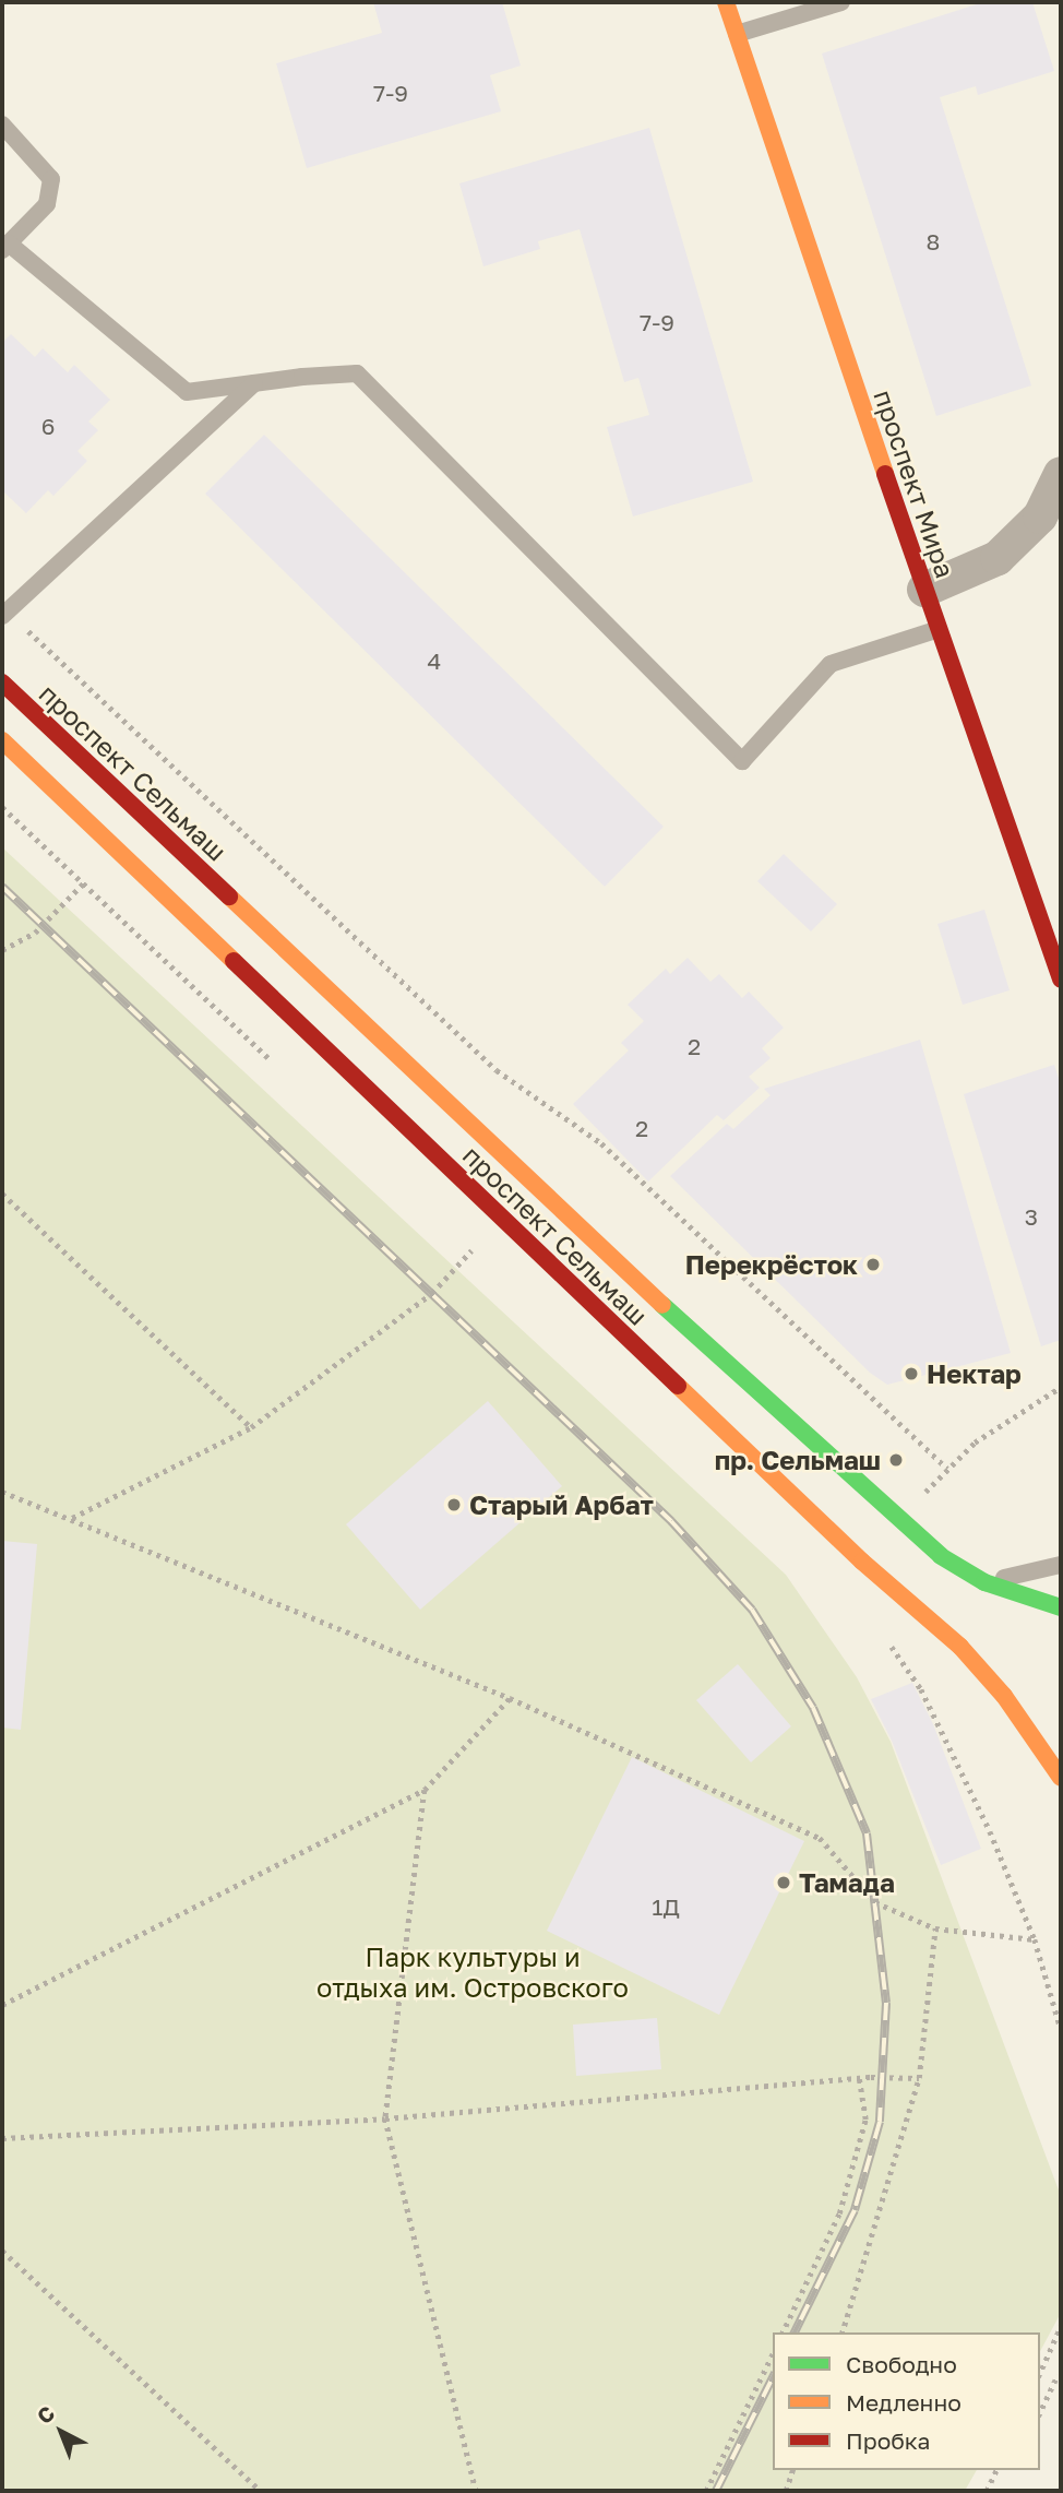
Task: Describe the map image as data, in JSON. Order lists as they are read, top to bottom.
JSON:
{
  "streets": {
    "main road": ["проспект Мира", "проспект Сельмаш"]
  },
  "parks": ["Парк культуры и отдыха им. Островского"],
  "places": [
    "Перекрёсток",
    "Нектар",
    "пр. Сельмаш",
    "Старый Арбат",
    "Тамада"
  ],
  "house_numbers": [
    "7-9",
    "8",
    "7-9",
    "6",
    "4",
    "2",
    "2",
    "3",
    "1Д"
  ],
  "legend": ["Свободно", "Медленно", "Пробка"],
  "north": "top left"
}
